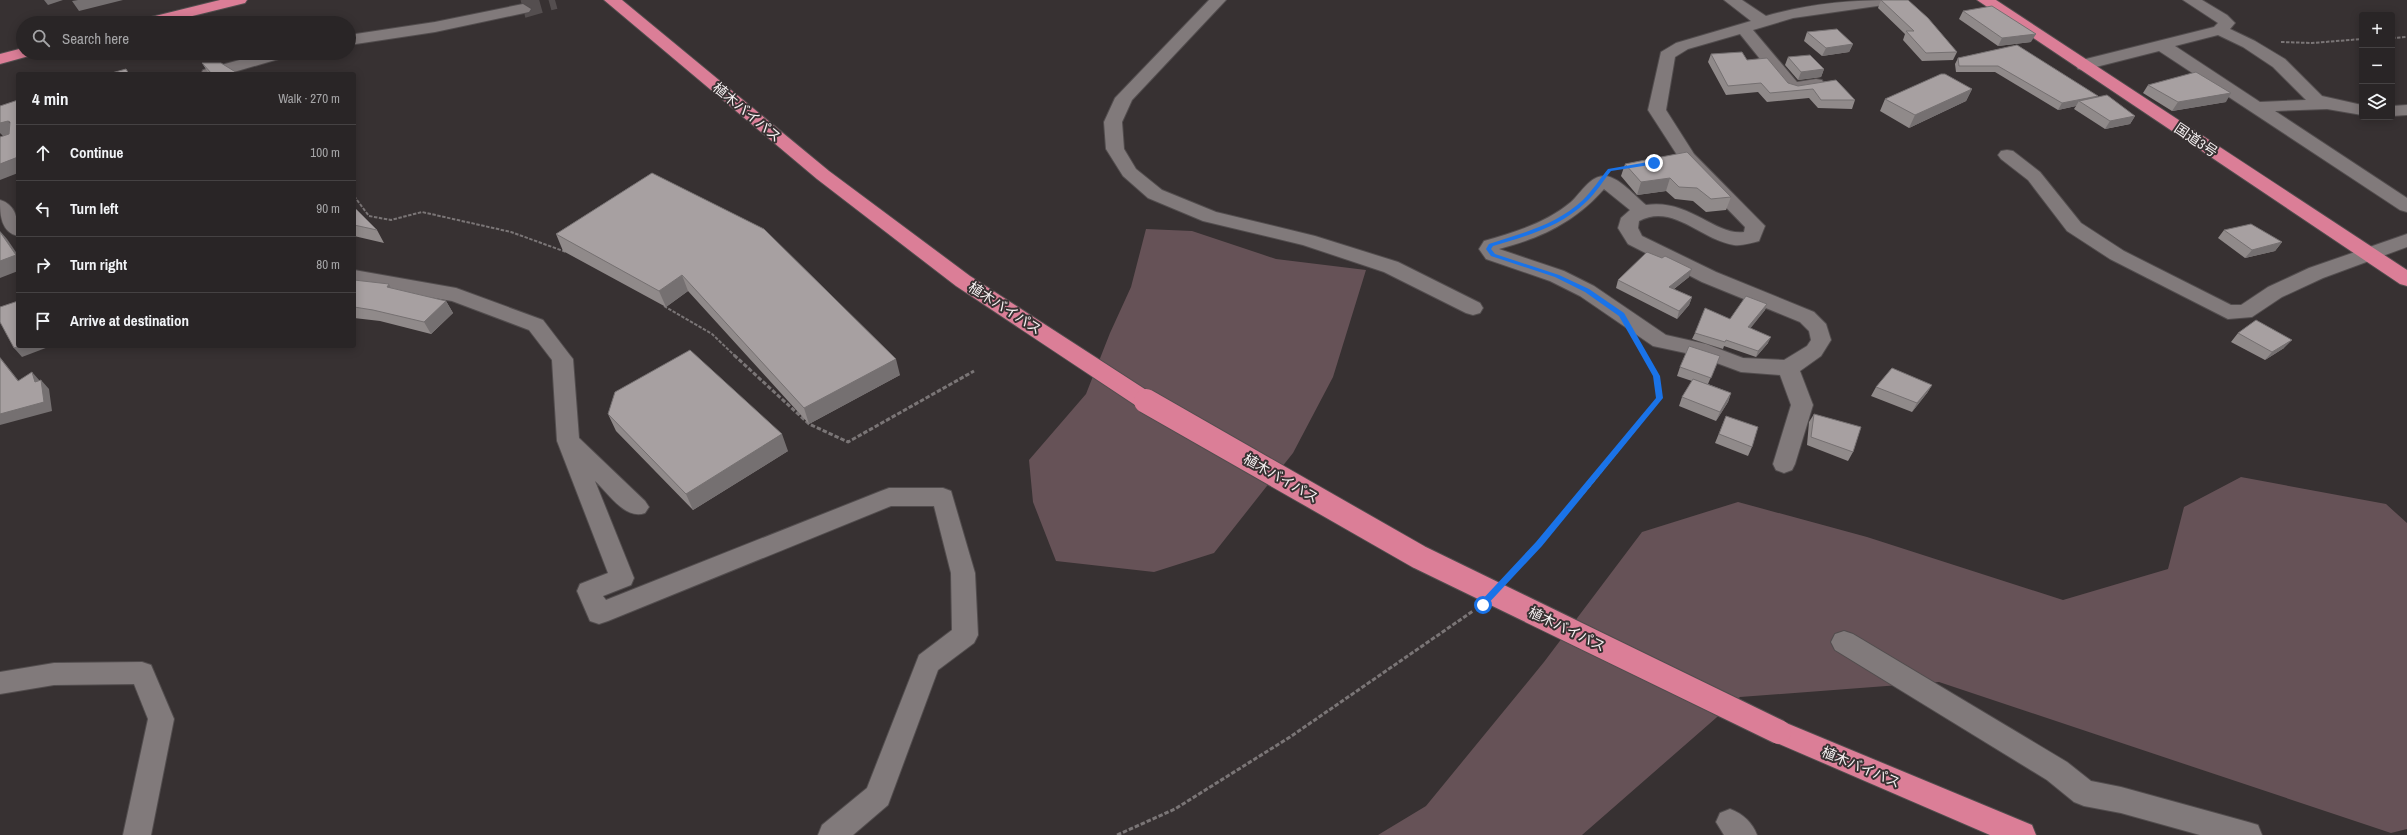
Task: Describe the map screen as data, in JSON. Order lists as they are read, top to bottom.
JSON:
{
  "streets": {
    "highway": ["植木バイパス", "国道3号"]
  },
  "page": {
    "map_buttons": ["+", "−"],
    "search": "Search here",
    "heading": ["4 min", "Walk · 270 m"],
    "list": [
      ["Continue", "100 m"],
      ["Turn left", "90 m"],
      ["Turn right", "80 m"],
      "Arrive at destination"
    ]
  }
}
